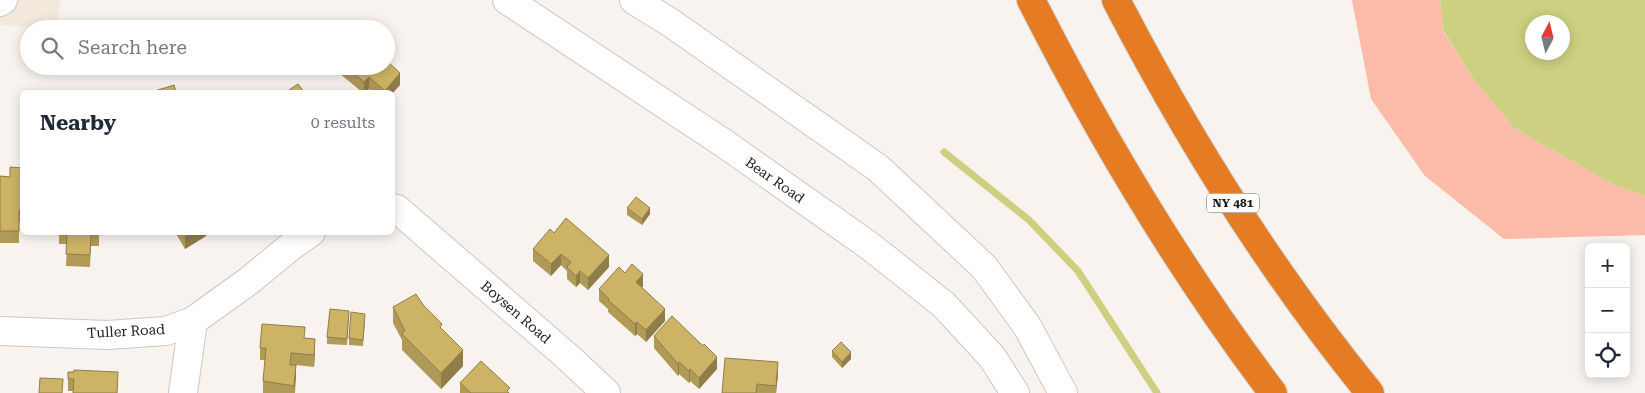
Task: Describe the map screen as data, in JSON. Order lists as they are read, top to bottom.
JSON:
{
  "streets": {
    "highway": ["NY 481"],
    "street": ["Bear Road", "Boysen Road", "Tuller Road"]
  },
  "north": "top",
  "page": {
    "search": "Search here",
    "heading": ["Nearby", "0 results"],
    "map_buttons": ["+", "−"]
  }
}
